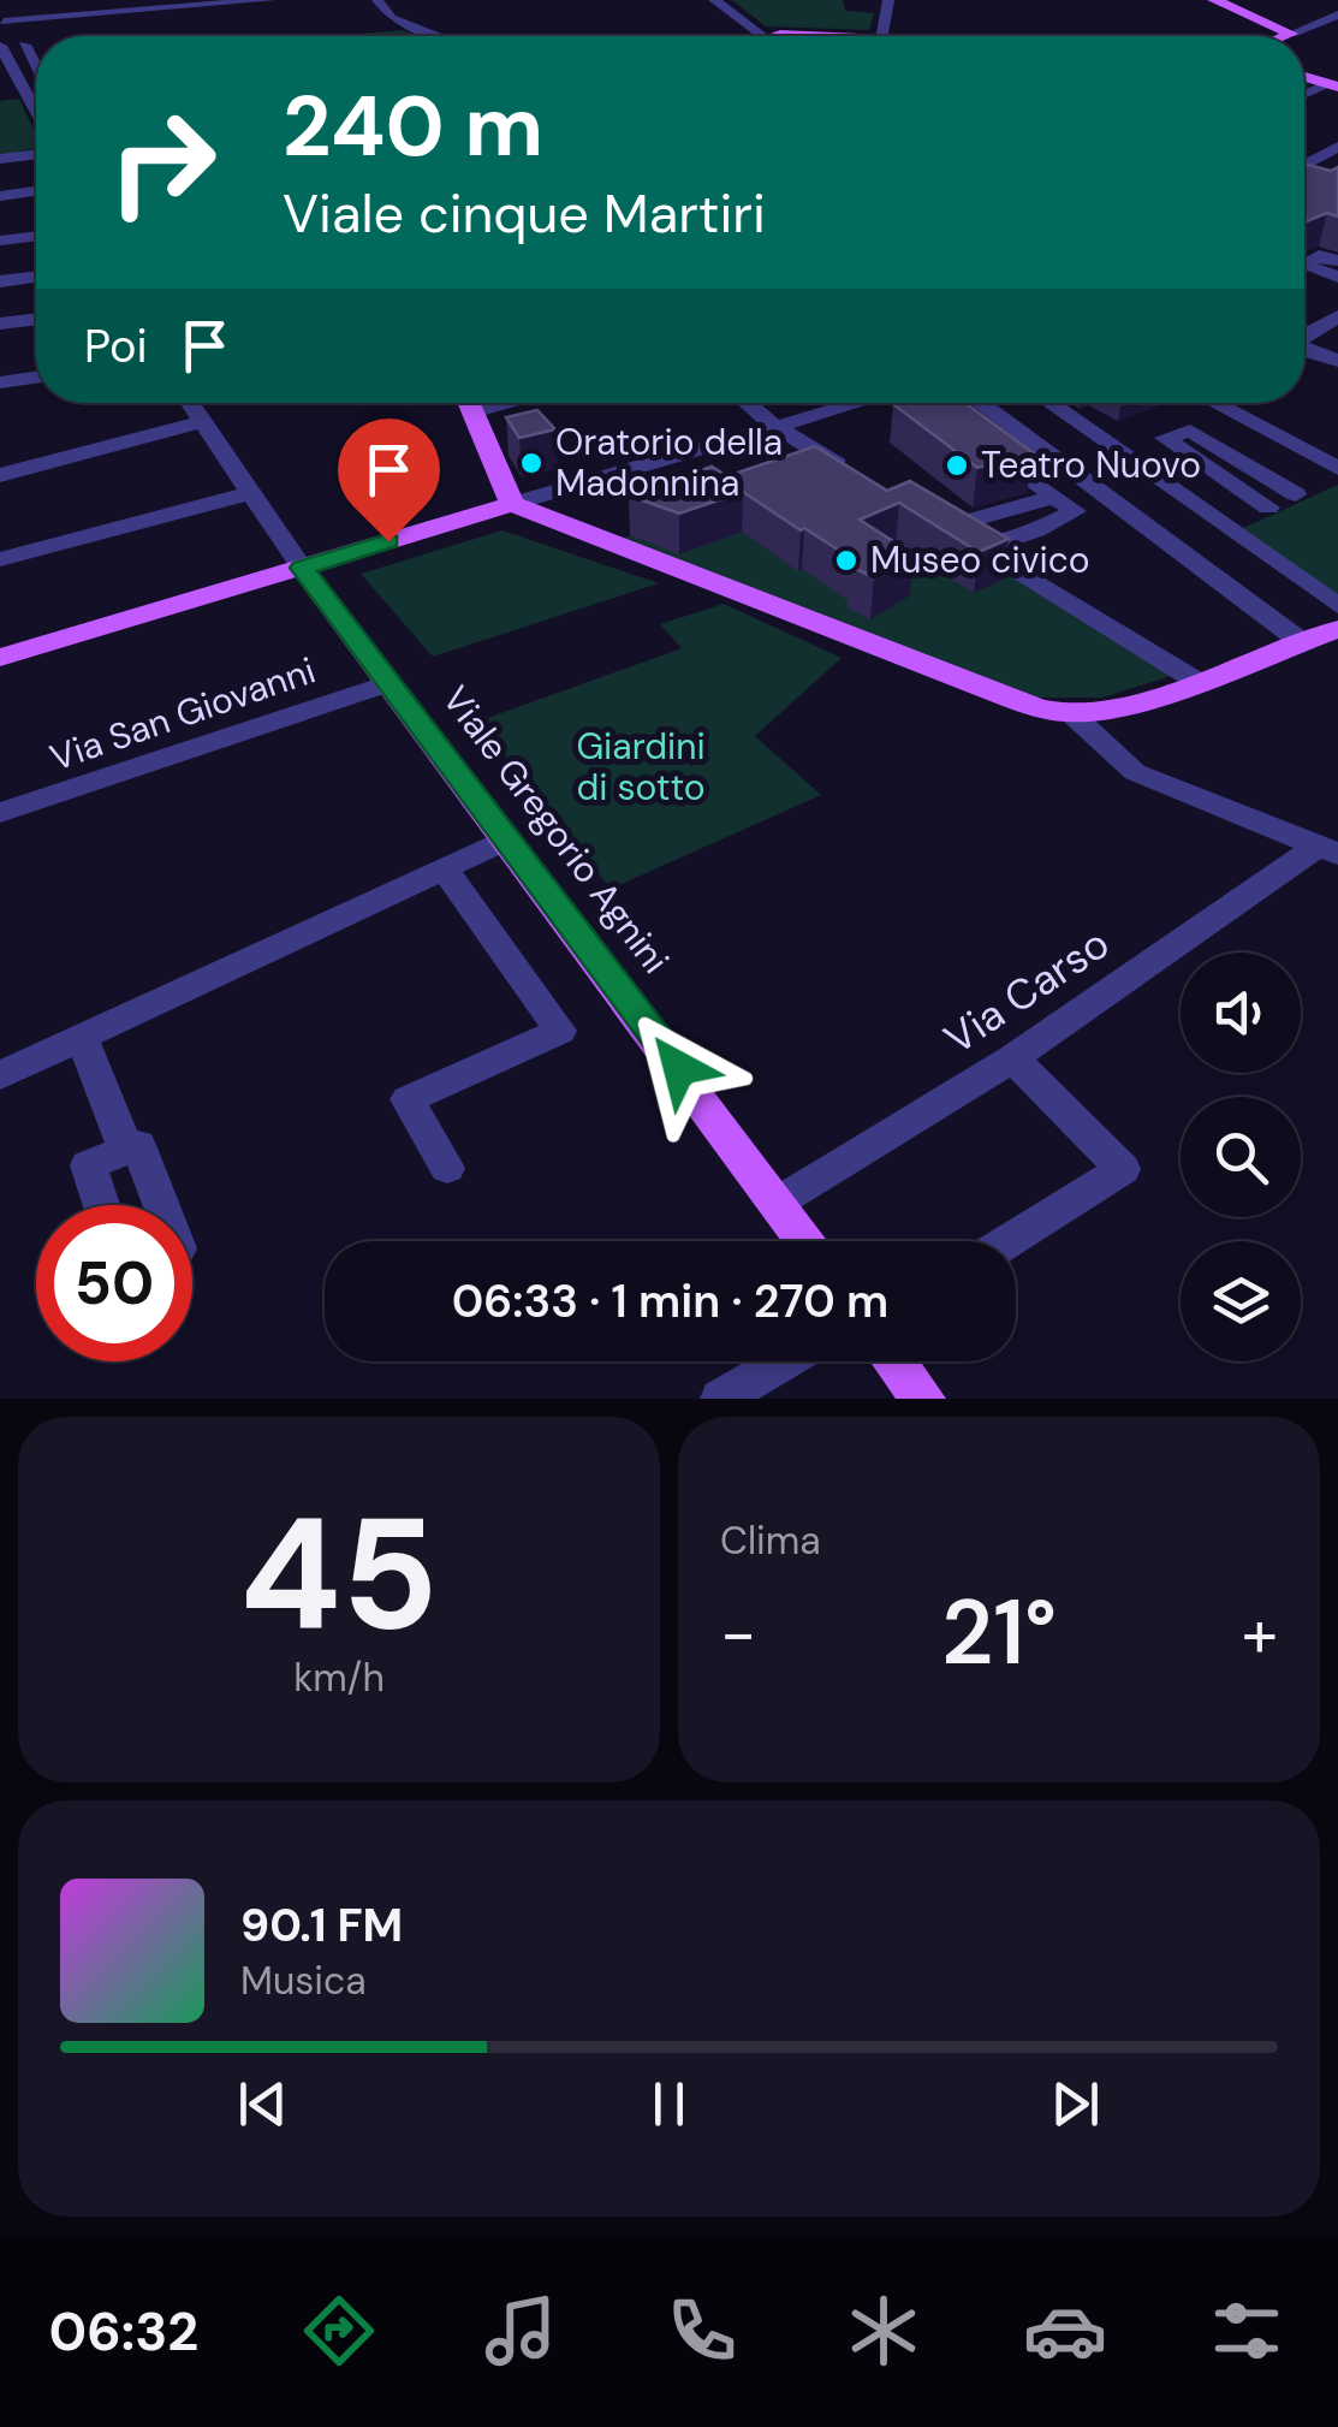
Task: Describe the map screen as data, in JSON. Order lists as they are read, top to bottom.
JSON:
{
  "streets": {
    "main road": ["Viale Gregorio Agnini"],
    "street": ["Via San Giovanni", "Via Carso"]
  },
  "crossings": [
    ["Via San Giovanni", "Viale Gregorio Agnini"],
    ["Viale Gregorio Agnini", "Via Carso"]
  ],
  "parks": ["Giardini di sotto"],
  "places": ["Oratorio della Madonnina", "Teatro Nuovo", "Museo civico"],
  "page": {
    "turn": ["240 m", "Viale cinque Martiri"],
    "then": "Poi",
    "limit": "50",
    "trip": "06:33 · 1 min · 270 m",
    "tile": [
      ["45", "km/h"],
      "Clima"
    ],
    "heat": ["−", "21°", "+"],
    "song": ["90.1 FM", "Musica"],
    "tabs": "06:32"
  }
}
